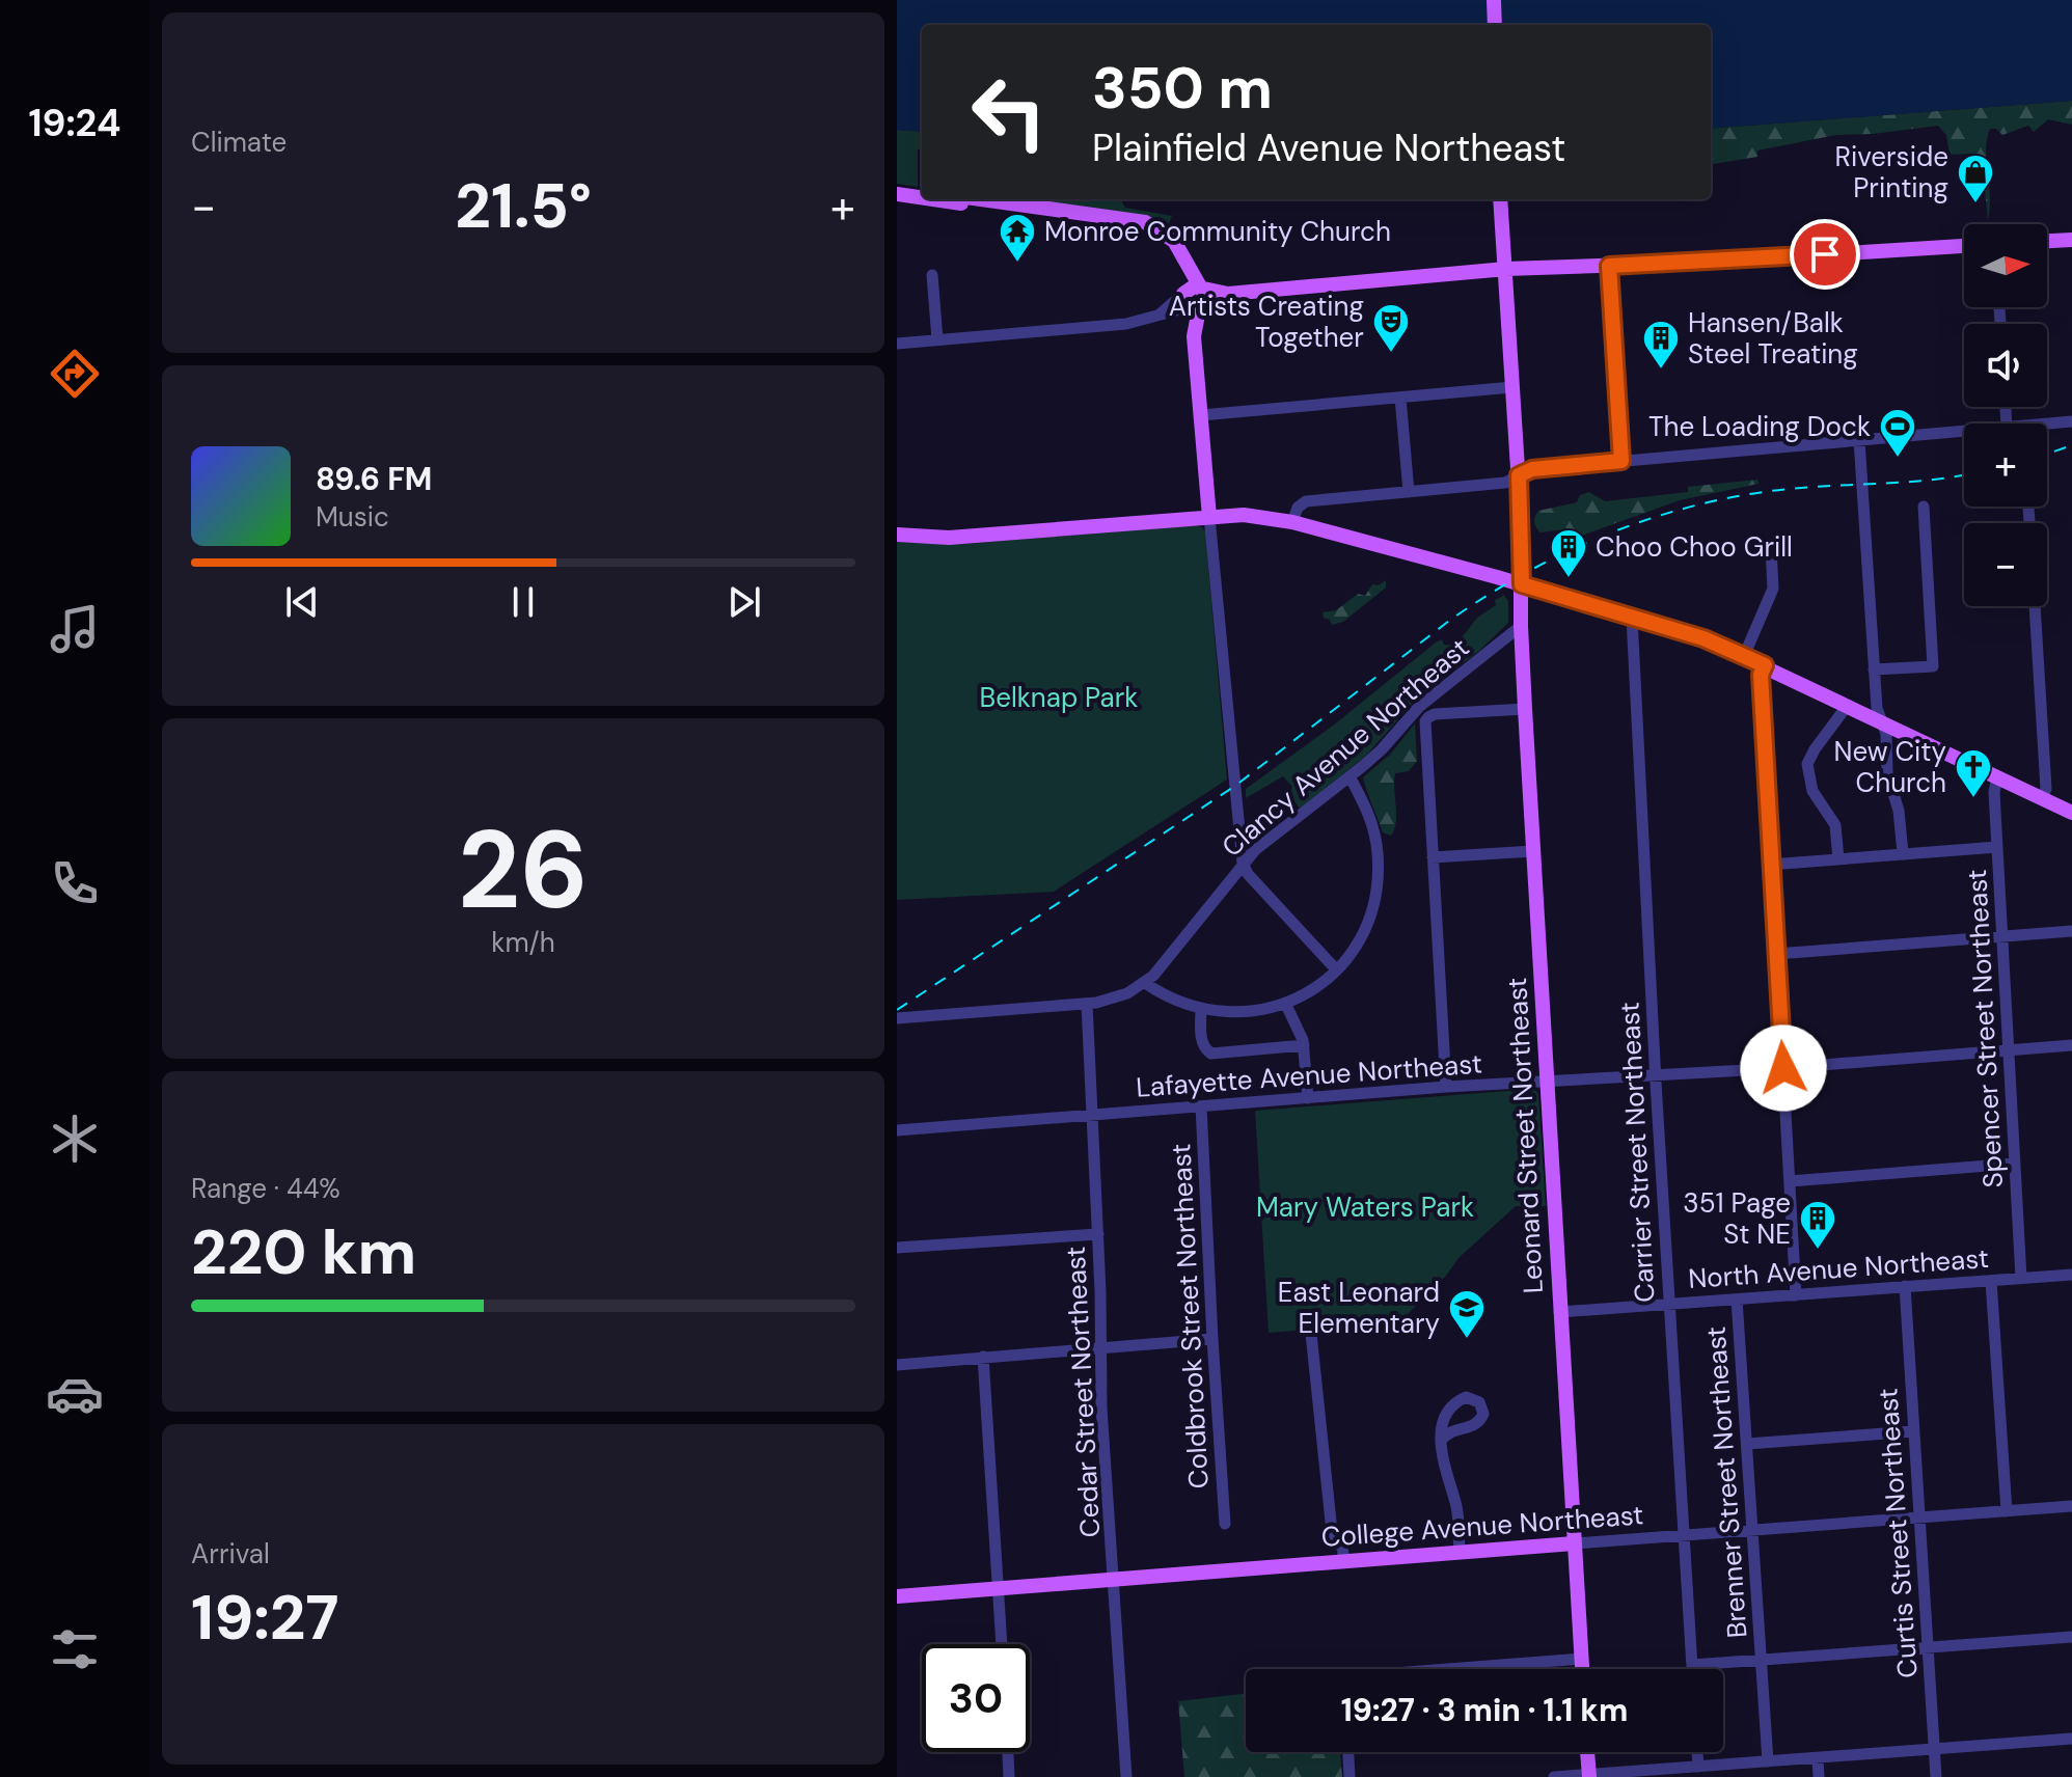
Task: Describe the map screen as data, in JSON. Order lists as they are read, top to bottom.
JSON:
{
  "streets": {
    "main road": ["Leonard Street Northeast", "College Avenue Northeast"],
    "street": [
      "Clancy Avenue Northeast",
      "Spencer Street Northeast",
      "Lafayette Avenue Northeast",
      "Carrier Street Northeast",
      "North Avenue Northeast",
      "Coldbrook Street Northeast",
      "Cedar Street Northeast",
      "Brenner Street Northeast",
      "Curtis Street Northeast"
    ]
  },
  "crossings": [
    ["Clancy Avenue Northeast", "Leonard Street Northeast"],
    ["Clancy Avenue Northeast", "Cedar Street Northeast"],
    ["Spencer Street Northeast", "Lafayette Avenue Northeast"],
    ["Spencer Street Northeast", "North Avenue Northeast"],
    ["Lafayette Avenue Northeast", "Leonard Street Northeast"],
    ["Lafayette Avenue Northeast", "Carrier Street Northeast"],
    ["Lafayette Avenue Northeast", "Coldbrook Street Northeast"],
    ["Lafayette Avenue Northeast", "Cedar Street Northeast"],
    ["Leonard Street Northeast", "North Avenue Northeast"],
    ["Leonard Street Northeast", "College Avenue Northeast"],
    ["Carrier Street Northeast", "North Avenue Northeast"],
    ["Carrier Street Northeast", "College Avenue Northeast"],
    ["North Avenue Northeast", "Brenner Street Northeast"],
    ["North Avenue Northeast", "Curtis Street Northeast"],
    ["Cedar Street Northeast", "College Avenue Northeast"],
    ["Brenner Street Northeast", "College Avenue Northeast"],
    ["College Avenue Northeast", "Curtis Street Northeast"]
  ],
  "parks": ["Belknap Park", "Mary Waters Park"],
  "places": {
    "shop": ["Riverside Printing"],
    "temple": ["Monroe Community Church"],
    "theatre": ["Artists Creating Together"],
    "building": ["Hansen/Balk Steel Treating", "Choo Choo Grill", "351 Page St NE"],
    "sports": ["The Loading Dock"],
    "church": ["New City Church"],
    "school or university": ["East Leonard Elementary"]
  },
  "north": "right",
  "page": {
    "tabs": "19:24",
    "tile": [
      "Climate",
      ["26", "km/h"],
      ["Range · 44%", "220 km"],
      ["Arrival", "19:27"]
    ],
    "turn": ["350 m", "Plainfield Avenue Northeast"],
    "heat": ["−", "21.5°", "+"],
    "map_buttons": ["+", "−"],
    "song": ["89.6 FM", "Music"],
    "limit": "30",
    "trip": "19:27 · 3 min · 1.1 km"
  }
}
